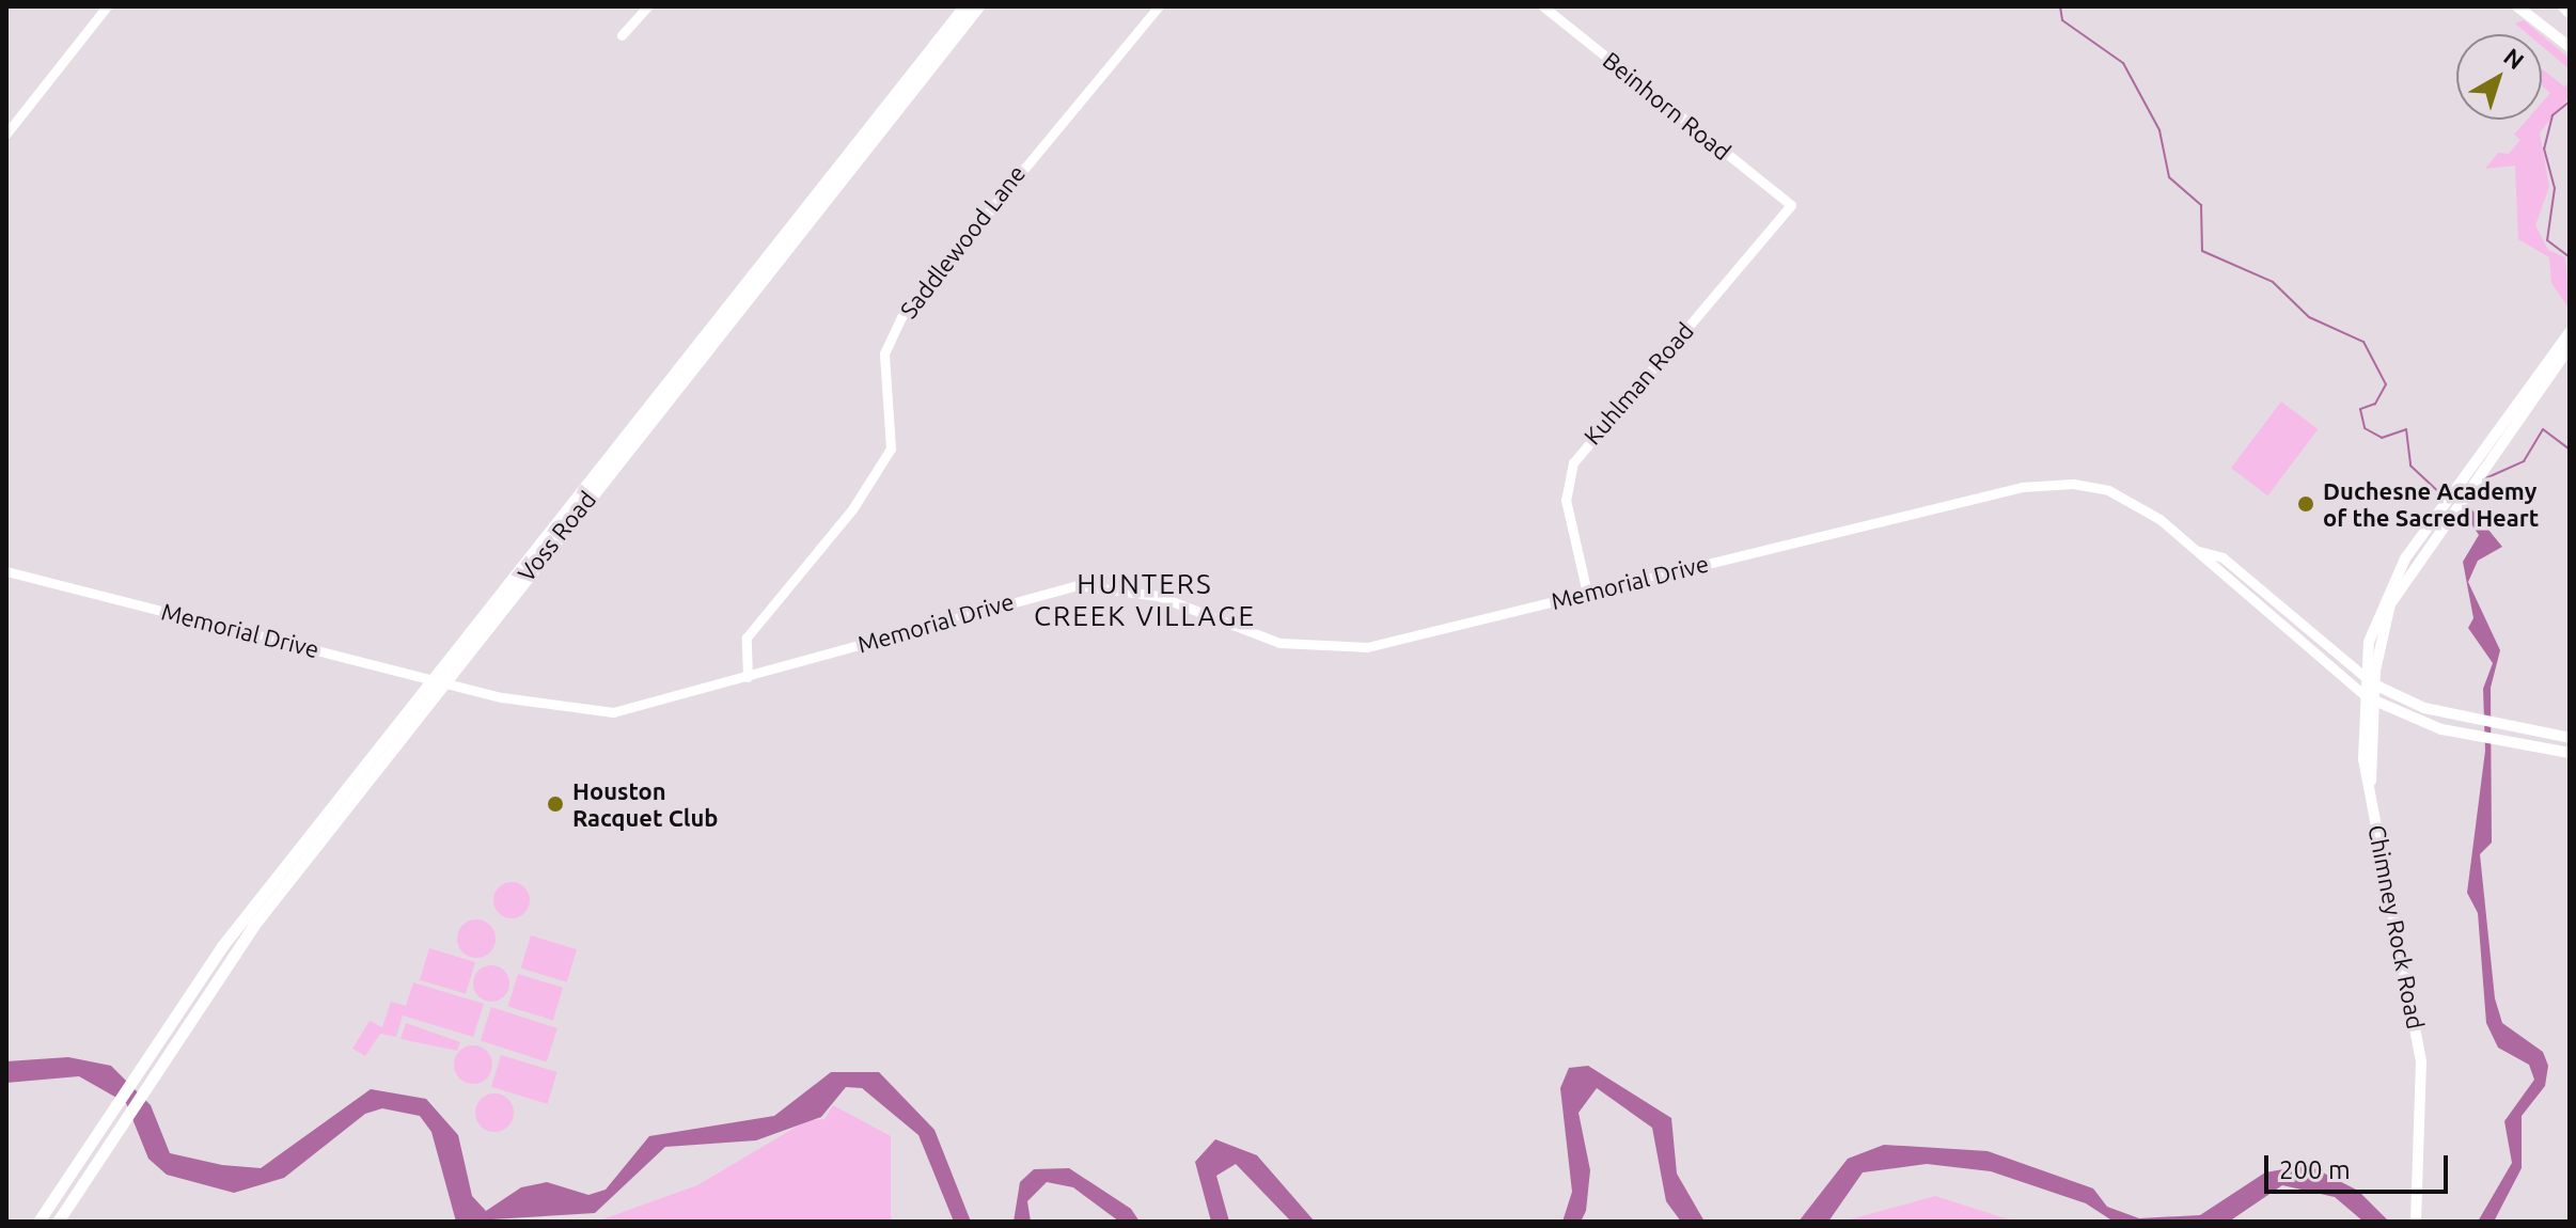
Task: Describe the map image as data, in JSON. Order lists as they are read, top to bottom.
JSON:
{
  "streets": {
    "main road": ["Voss Road", "Memorial Drive", "Chimney Rock Road"],
    "street": ["Beinhorn Road", "Saddlewood Lane", "Kuhlman Road"]
  },
  "crossings": [
    ["Beinhorn Road", "Kuhlman Road"],
    ["Saddlewood Lane", "Memorial Drive"],
    ["Kuhlman Road", "Memorial Drive"],
    ["Voss Road", "Memorial Drive"],
    ["Memorial Drive", "Chimney Rock Road"]
  ],
  "districts": ["HUNTERS CREEK VILLAGE"],
  "places": ["Duchesne Academy of the Sacred Heart", "Houston Racquet Club"],
  "scale_bar": "200 m",
  "north": "top right"
}
